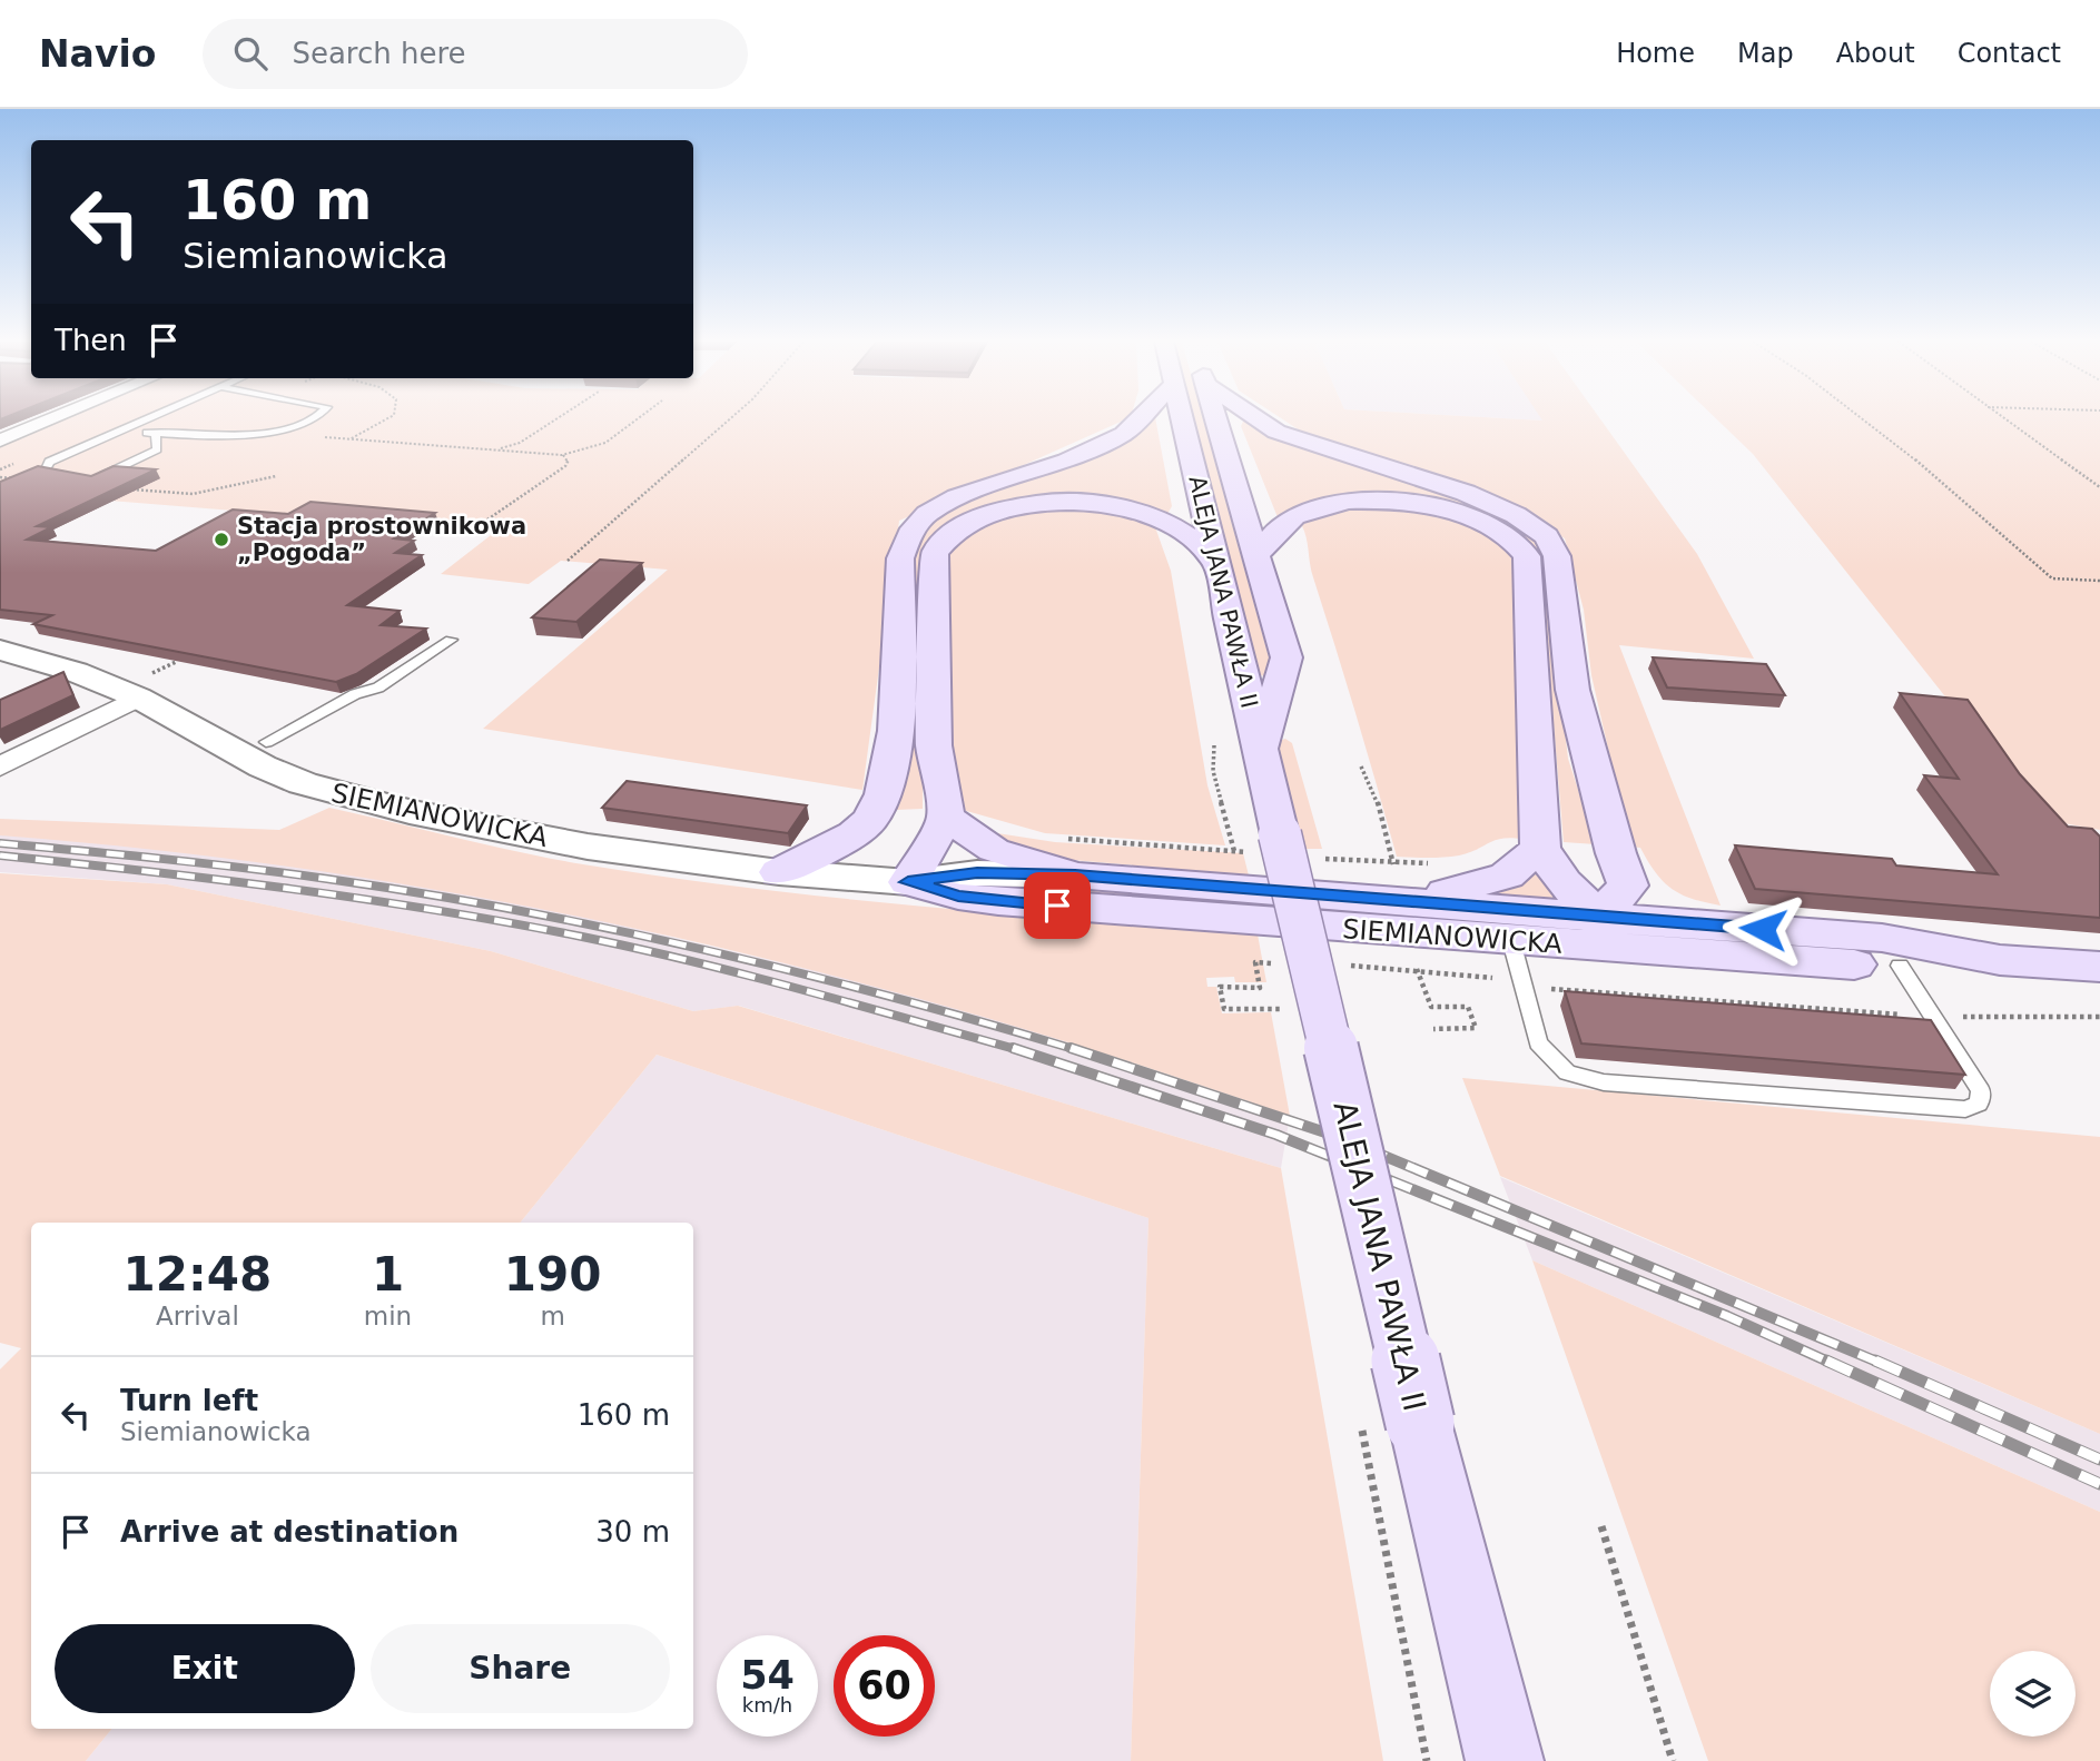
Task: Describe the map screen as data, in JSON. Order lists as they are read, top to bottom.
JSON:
{
  "streets": {
    "main road": ["ALEJA JANA PAWŁA II", "SIEMIANOWICKA"]
  },
  "crossings": [
    ["ALEJA JANA PAWŁA II", "SIEMIANOWICKA"]
  ],
  "places": ["Stacja prostownikowa „Pogoda”"],
  "page": {
    "header": "Navio",
    "search": "Search here",
    "nav": [
      "Home",
      "Map",
      "About",
      "Contact"
    ],
    "turn": ["160 m", "Siemianowicka"],
    "then": "Then",
    "eta": [
      "12:48",
      "Arrival",
      "1",
      "min",
      "190",
      "m"
    ],
    "list": [
      {
        "name": "Turn left",
        "note": "Siemianowicka",
        "value": "160 m"
      },
      {
        "name": "Arrive at destination",
        "value": "30 m"
      }
    ],
    "buttons": ["Exit", "Share"],
    "speed": "54 km/h",
    "limit": "60"
  }
}
